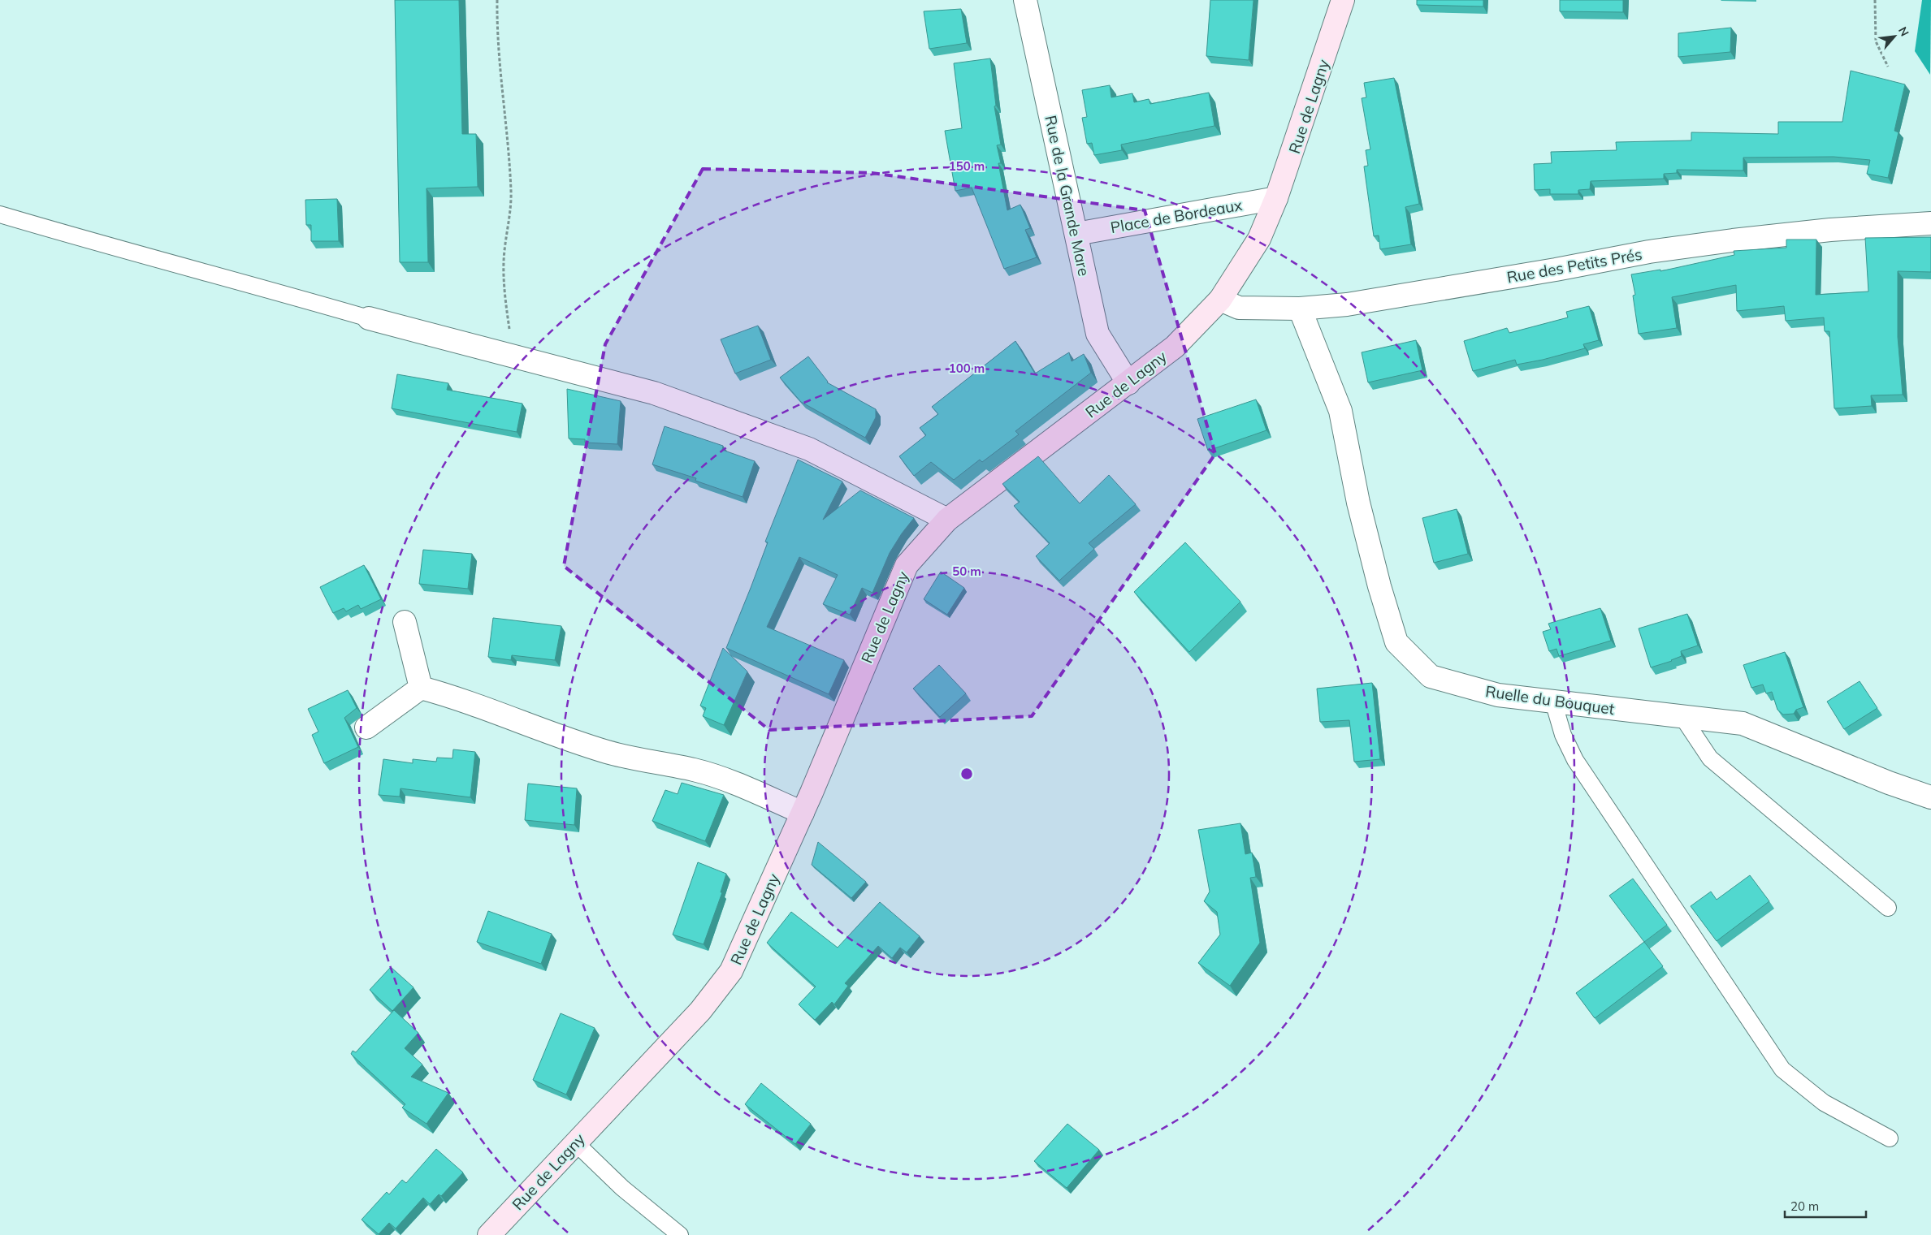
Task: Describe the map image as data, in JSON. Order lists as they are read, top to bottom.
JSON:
{
  "streets": {
    "main road": ["Rue de Lagny"],
    "street": [
      "Rue de la Grande Mare",
      "Place de Bordeaux",
      "Rue des Petits Prés",
      "Ruelle du Bouquet"
    ]
  },
  "crossings": [
    ["Rue de Lagny", "Rue de la Grande Mare"],
    ["Rue de Lagny", "Place de Bordeaux"],
    ["Rue de Lagny", "Rue des Petits Prés"],
    ["Rue de la Grande Mare", "Place de Bordeaux"],
    ["Rue des Petits Prés", "Ruelle du Bouquet"]
  ],
  "scale_bar": "20 m",
  "north": "top right",
  "rings": ["150 m", "100 m", "50 m"]
}
